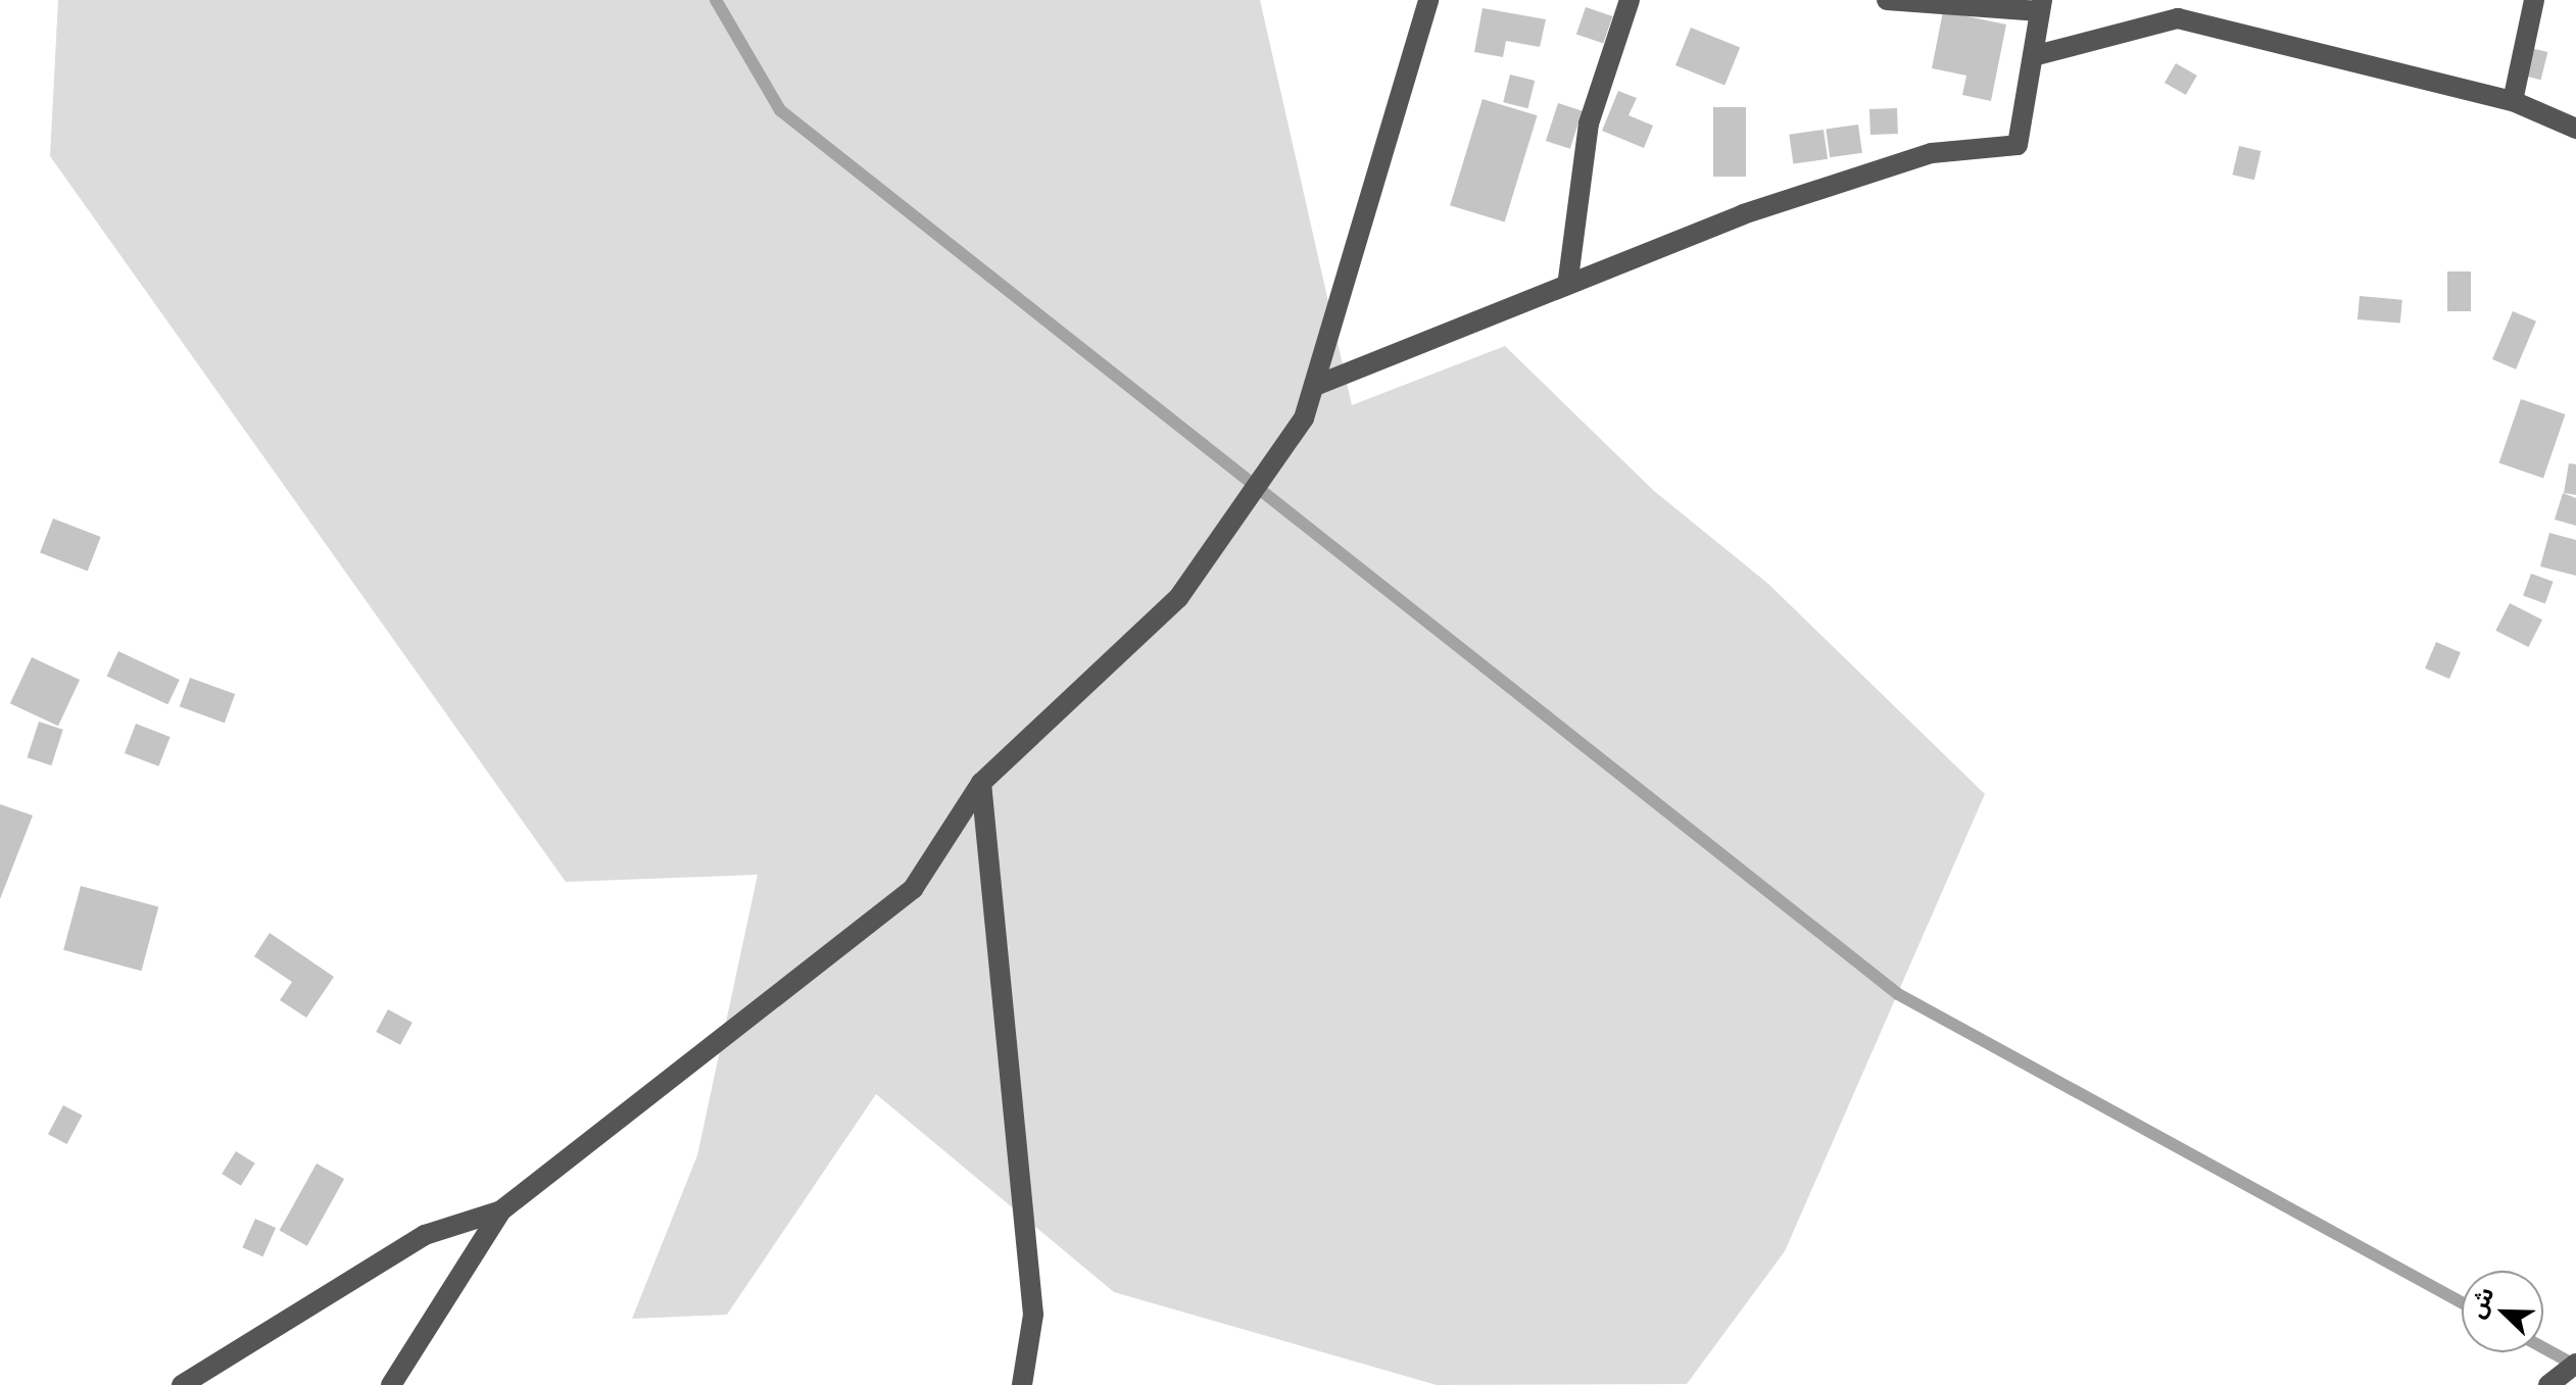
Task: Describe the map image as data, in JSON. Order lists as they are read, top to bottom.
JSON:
{
  "north": "top left"
}
